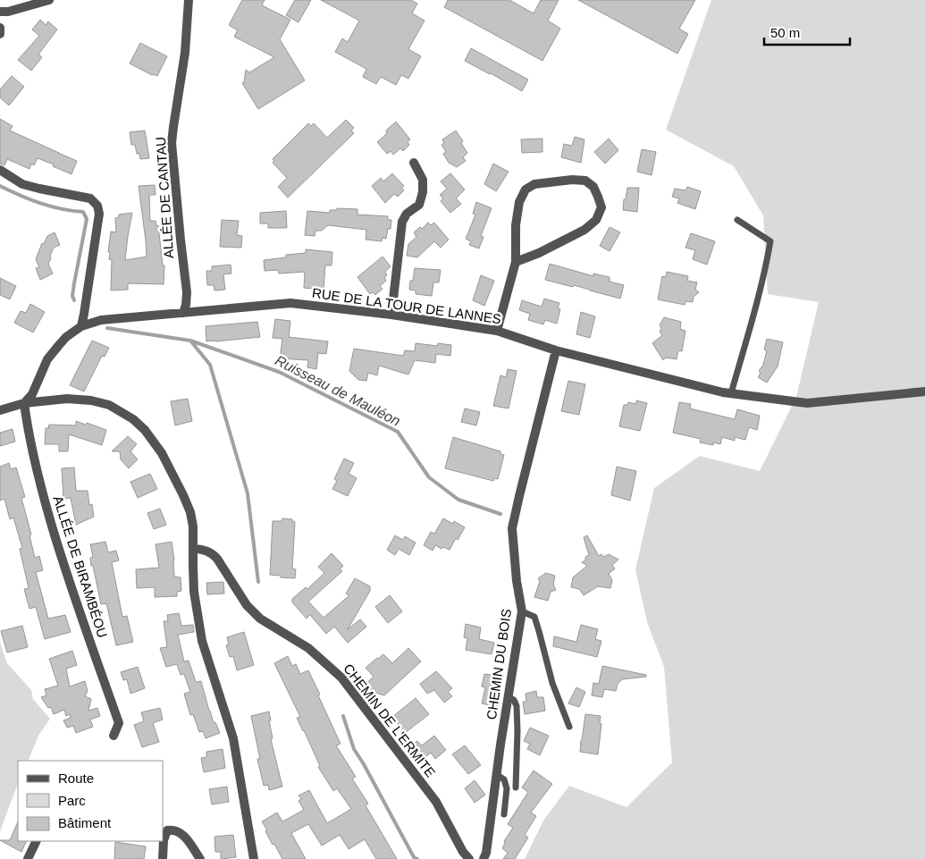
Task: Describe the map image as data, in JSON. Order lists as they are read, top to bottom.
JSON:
{
  "streets": {
    "street": [
      "ALLÉE DE CANTAU",
      "RUE DE LA TOUR DE LANNES",
      "ALLÉE DE BIRAMBÉOU",
      "CHEMIN DU BOIS",
      "CHEMIN DE L'ERMITE"
    ]
  },
  "crossings": [
    ["ALLÉE DE CANTAU", "RUE DE LA TOUR DE LANNES"],
    ["RUE DE LA TOUR DE LANNES", "ALLÉE DE BIRAMBÉOU"],
    ["RUE DE LA TOUR DE LANNES", "CHEMIN DU BOIS"]
  ],
  "water": ["Ruisseau de Mauléon"],
  "legend": ["Route", "Parc", "Bâtiment"],
  "scale_bar": "50 m"
}
